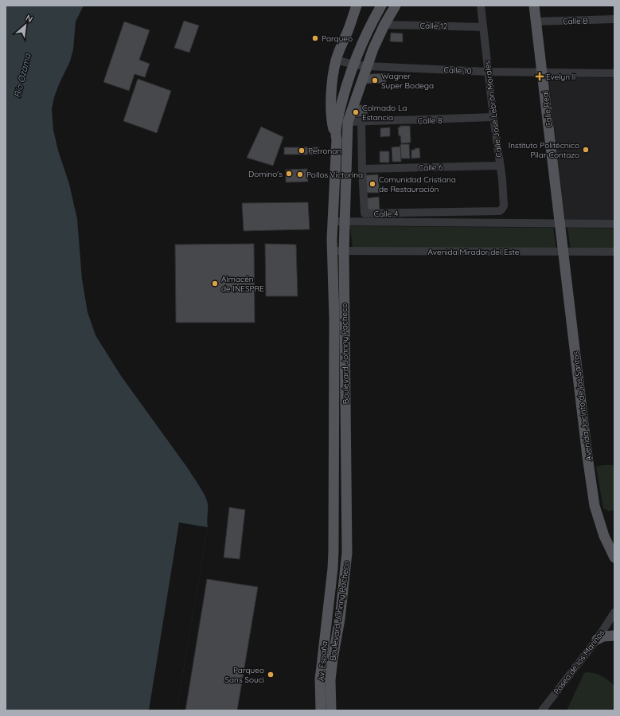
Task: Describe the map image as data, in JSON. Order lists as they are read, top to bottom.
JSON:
{
  "streets": {
    "main road": [
      "Calle Real",
      "Boulevard Johnny Pacheco",
      "Avenida Jacinto de los Santos",
      "Av. España"
    ],
    "street": [
      "Calle B",
      "Calle 12",
      "Calle 10",
      "Calle José Lebrón Morales",
      "Calle 8",
      "Calle 6",
      "Calle 4",
      "Avenida Mirador del Este",
      "Paseo de los Marinos"
    ]
  },
  "crossings": [
    ["Calle B", "Calle Real"],
    ["Calle 12", "Calle José Lebrón Morales"],
    ["Calle 12", "Boulevard Johnny Pacheco"],
    ["Calle 10", "Calle José Lebrón Morales"],
    ["Calle 10", "Calle Real"],
    ["Calle 10", "Boulevard Johnny Pacheco"],
    ["Calle José Lebrón Morales", "Calle 8"],
    ["Calle José Lebrón Morales", "Calle 6"],
    ["Calle José Lebrón Morales", "Calle 4"],
    ["Calle Real", "Avenida Mirador del Este"],
    ["Calle Real", "Avenida Jacinto de los Santos"],
    ["Calle 8", "Calle 4"],
    ["Calle 8", "Boulevard Johnny Pacheco"],
    ["Calle 6", "Calle 4"],
    ["Avenida Mirador del Este", "Boulevard Johnny Pacheco"],
    ["Avenida Mirador del Este", "Avenida Jacinto de los Santos"],
    ["Boulevard Johnny Pacheco", "Av. España"]
  ],
  "water": ["Río Ozama"],
  "places": {
    "other": [
      "Parqueo",
      "Wagner Super Bodega",
      "Colmado La Estancia",
      "Instituto Politécnico Pilar Contazo",
      "Petronan",
      "Domino's",
      "Pollos Victorina",
      "Comunidad Cristiana de Restauración",
      "Almacén de INESPRE",
      "Parqueo Sans Souci"
    ],
    "health": ["Evelyn ll"]
  },
  "north": "top right"
}
